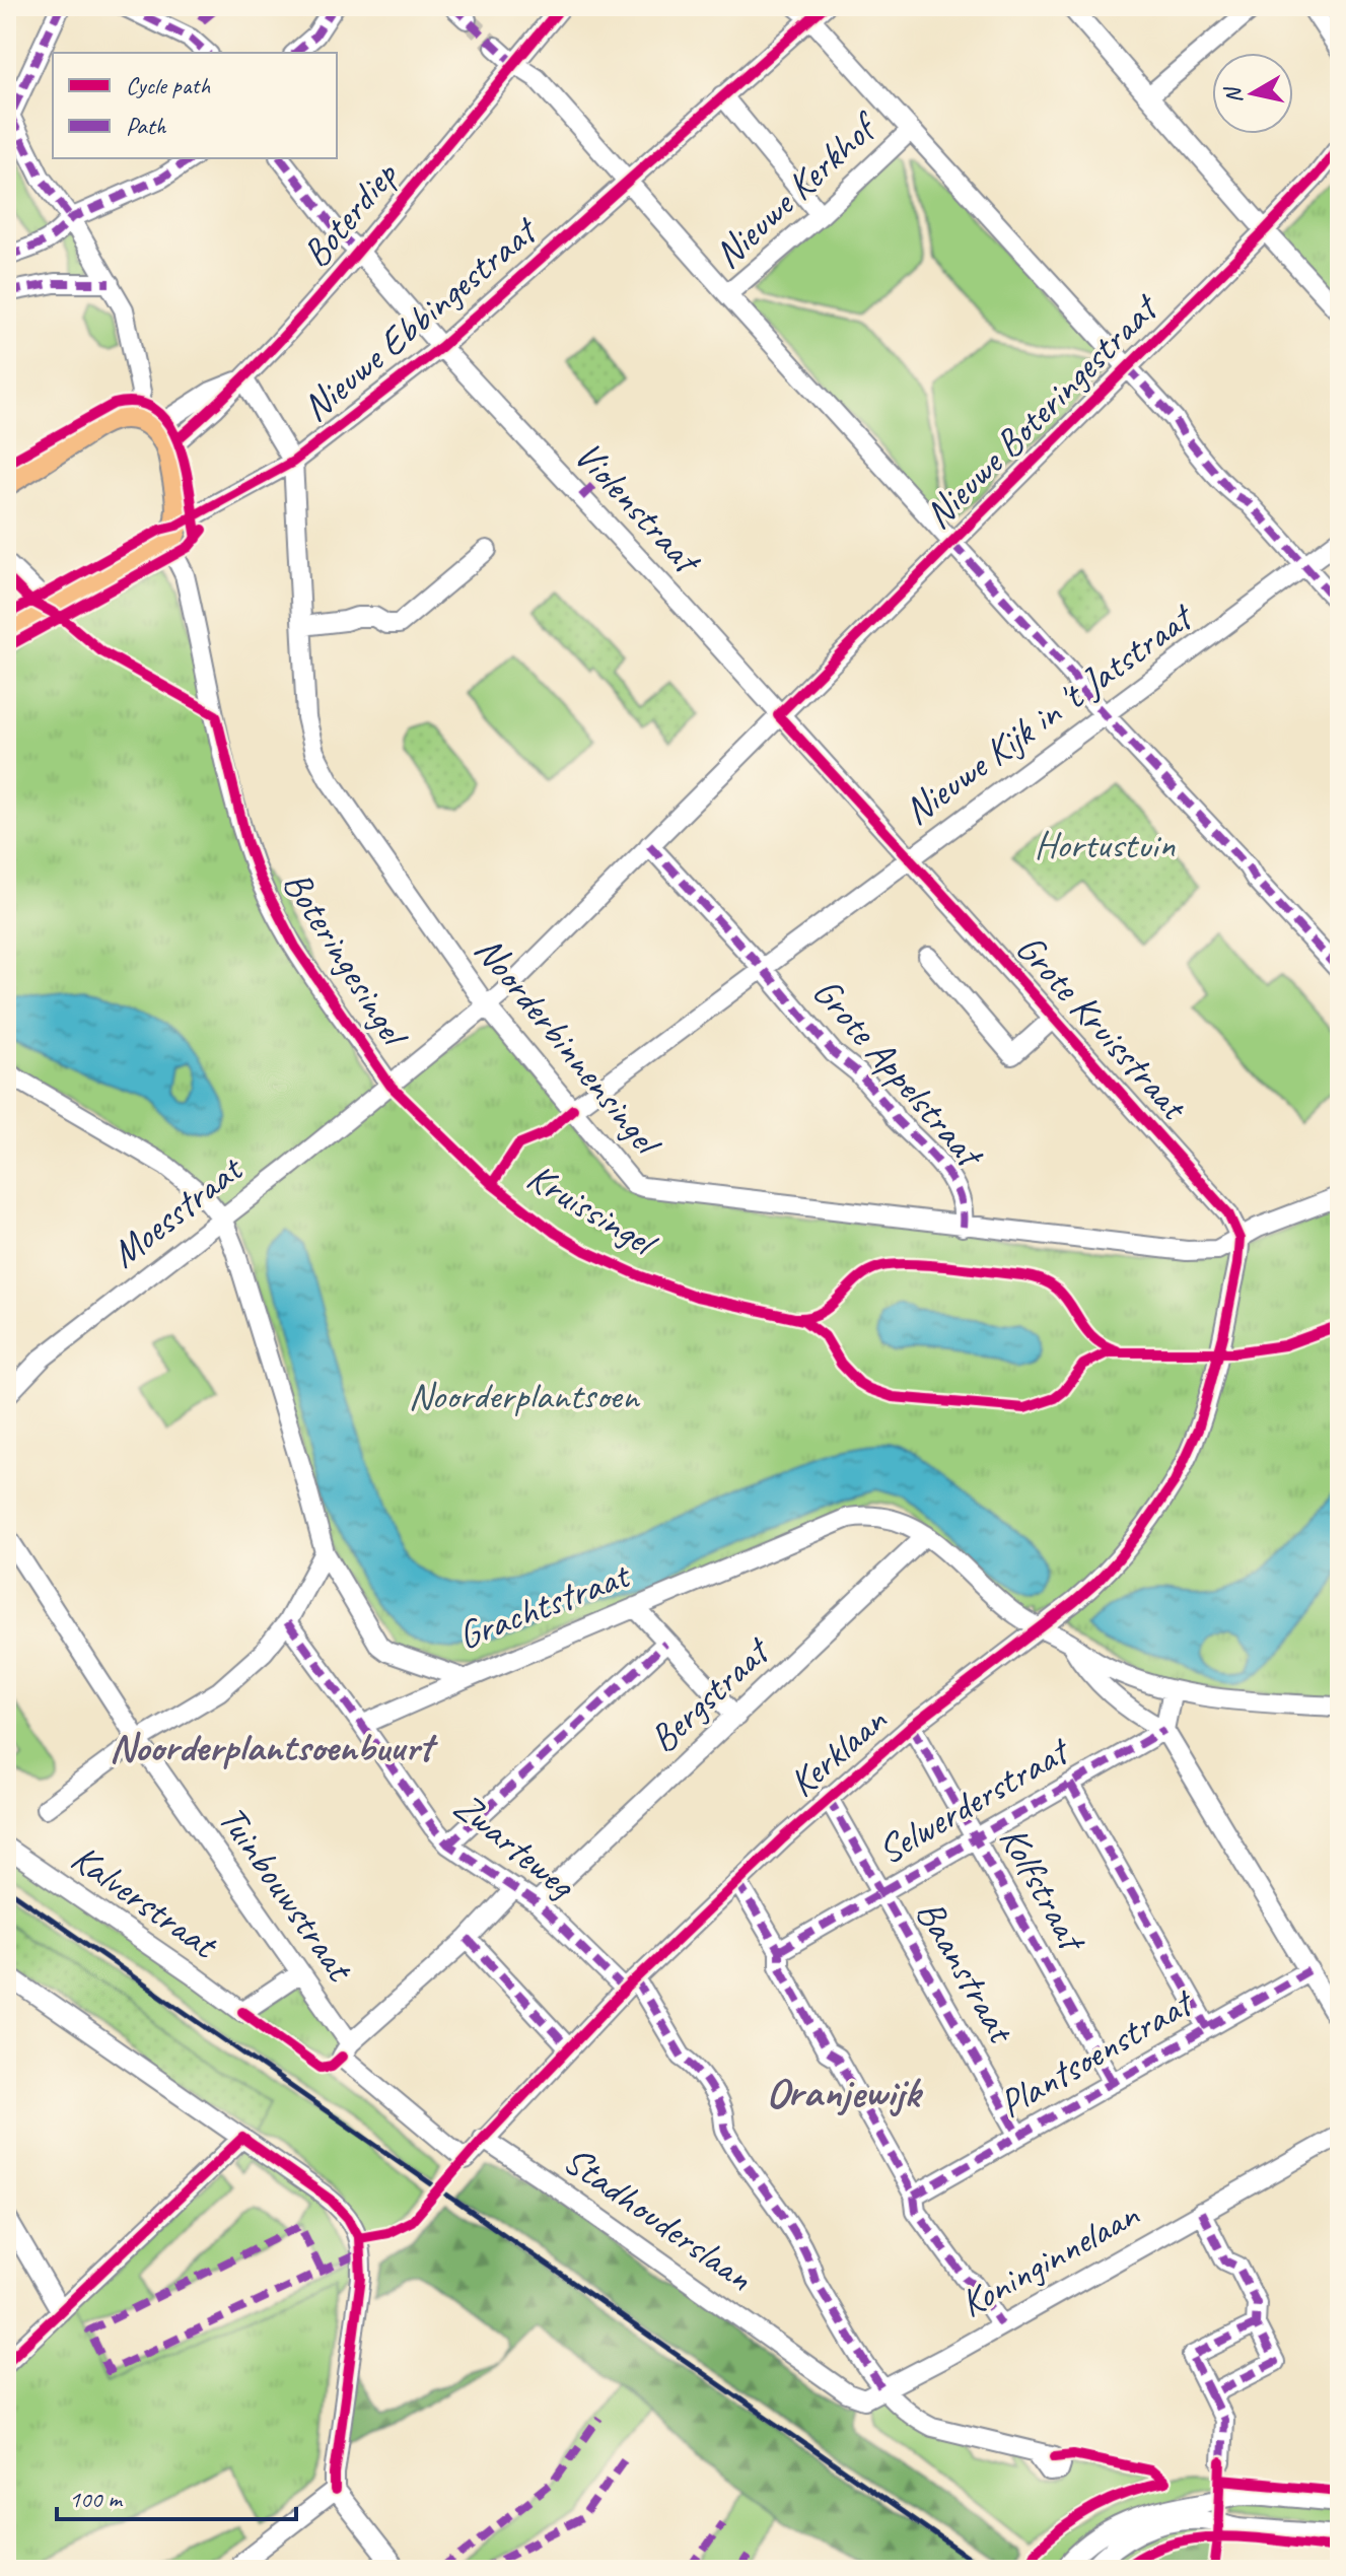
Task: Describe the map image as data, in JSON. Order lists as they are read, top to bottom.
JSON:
{
  "streets": {
    "main road": ["Nieuwe Ebbingestraat", "Boteringesingel"],
    "street": [
      "Nieuwe Kerkhof",
      "Boterdiep",
      "Nieuwe Boteringestraat",
      "Violenstraat",
      "Nieuwe Kijk in 't Jatstraat",
      "Grote Kruisstraat",
      "Noorderbinnensingel",
      "Grote Appelstraat",
      "Moesstraat",
      "Grachtstraat",
      "Bergstraat",
      "Kerklaan",
      "Selwerderstraat",
      "Zwarteweg",
      "Kolfstraat",
      "Tuinbouwstraat",
      "Kalverstraat",
      "Baanstraat",
      "Plantsoenstraat",
      "Stadhouderslaan",
      "Koninginnelaan"
    ],
    "cycle path": ["Kruissingel"]
  },
  "crossings": [
    ["Nieuwe Kerkhof", "Nieuwe Boteringestraat"],
    ["Nieuwe Kerkhof", "Nieuwe Kijk in 't Jatstraat"],
    ["Boterdiep", "Violenstraat"],
    ["Boterdiep", "Boteringesingel"],
    ["Boterdiep", "Noorderbinnensingel"],
    ["Nieuwe Ebbingestraat", "Violenstraat"],
    ["Nieuwe Ebbingestraat", "Boteringesingel"],
    ["Nieuwe Ebbingestraat", "Noorderbinnensingel"],
    ["Nieuwe Boteringestraat", "Violenstraat"],
    ["Nieuwe Boteringestraat", "Boteringesingel"],
    ["Nieuwe Boteringestraat", "Noorderbinnensingel"],
    ["Nieuwe Boteringestraat", "Grote Appelstraat"],
    ["Nieuwe Boteringestraat", "Moesstraat"],
    ["Violenstraat", "Nieuwe Kijk in 't Jatstraat"],
    ["Violenstraat", "Grote Kruisstraat"],
    ["Nieuwe Kijk in 't Jatstraat", "Grote Kruisstraat"],
    ["Nieuwe Kijk in 't Jatstraat", "Noorderbinnensingel"],
    ["Nieuwe Kijk in 't Jatstraat", "Grote Appelstraat"],
    ["Boteringesingel", "Moesstraat"],
    ["Grote Kruisstraat", "Noorderbinnensingel"],
    ["Grote Kruisstraat", "Kerklaan"],
    ["Noorderbinnensingel", "Grote Appelstraat"],
    ["Noorderbinnensingel", "Kerklaan"],
    ["Moesstraat", "Grachtstraat"],
    ["Grachtstraat", "Bergstraat"],
    ["Grachtstraat", "Kerklaan"],
    ["Bergstraat", "Zwarteweg"],
    ["Kerklaan", "Zwarteweg"],
    ["Kerklaan", "Kolfstraat"],
    ["Kerklaan", "Tuinbouwstraat"],
    ["Kerklaan", "Baanstraat"],
    ["Kerklaan", "Stadhouderslaan"],
    ["Selwerderstraat", "Kolfstraat"],
    ["Selwerderstraat", "Baanstraat"],
    ["Zwarteweg", "Koninginnelaan"],
    ["Kolfstraat", "Plantsoenstraat"],
    ["Tuinbouwstraat", "Kalverstraat"],
    ["Baanstraat", "Plantsoenstraat"],
    ["Stadhouderslaan", "Koninginnelaan"]
  ],
  "districts": ["Noorderplantsoenbuurt", "Oranjewijk"],
  "parks": ["Hortustuin", "Noorderplantsoen"],
  "legend": ["Cycle path", "Path"],
  "scale_bar": "100 m",
  "north": "left"
}
